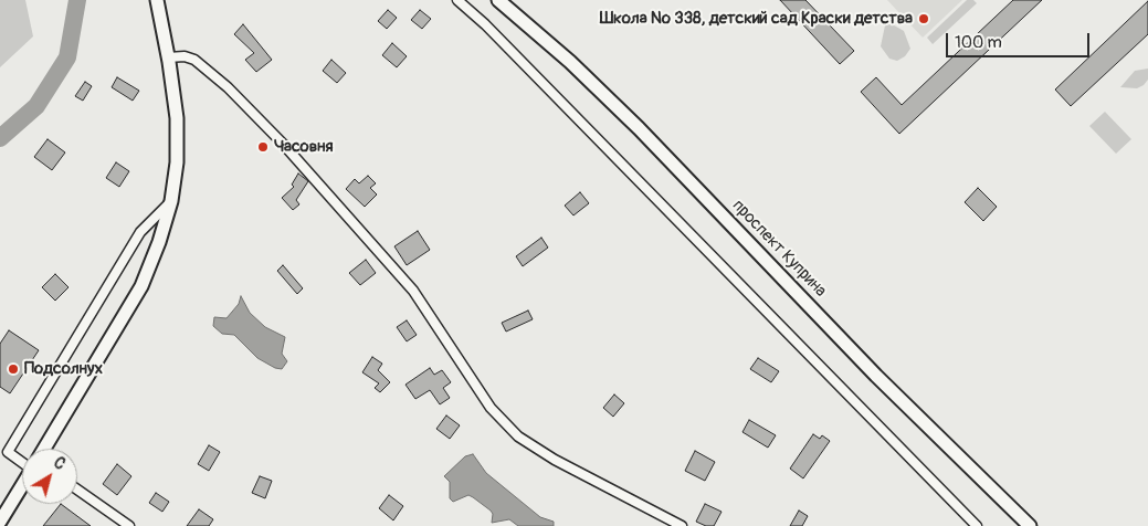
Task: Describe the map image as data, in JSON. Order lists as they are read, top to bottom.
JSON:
{
  "streets": {
    "main road": ["проспект Куприна"]
  },
  "places": ["Школа № 338, детский сад Краски детства", "Часовня", "Подсолнух"],
  "scale_bar": "100 m",
  "north": "top right"
}
